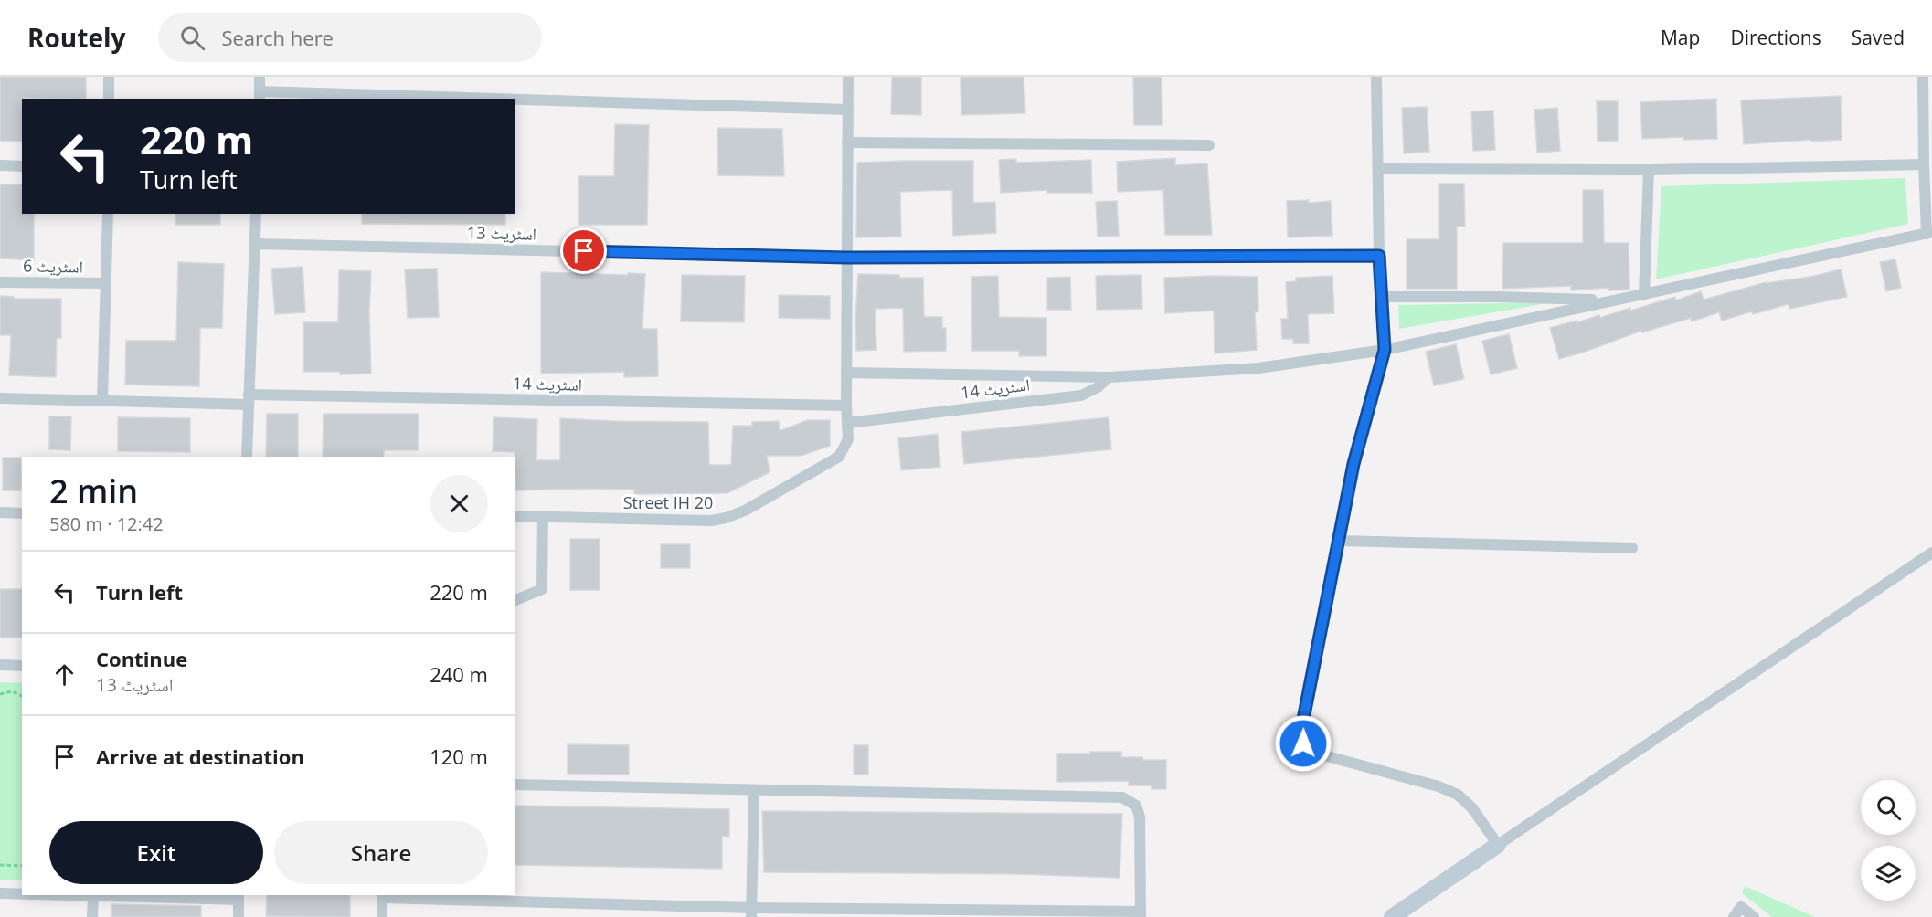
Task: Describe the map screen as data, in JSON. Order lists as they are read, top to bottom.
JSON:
{
  "streets": {
    "street": [
      "اسٹریٹ 13",
      "اسٹریٹ 6",
      "اسٹریٹ 14",
      "Street IH 20"
    ]
  },
  "crossings": [
    ["اسٹریٹ 14", "Street IH 20"]
  ],
  "page": {
    "header": "Routely",
    "search": "Search here",
    "nav": ["Map", "Directions", "Saved"],
    "turn": ["220 m", "Turn left"],
    "heading": ["2 min", "580 m · 12:42"],
    "list": [
      {
        "name": "Turn left",
        "value": "220 m"
      },
      {
        "name": "Continue",
        "note": "اسٹریٹ 13",
        "value": "240 m"
      },
      {
        "name": "Arrive at destination",
        "value": "120 m"
      }
    ],
    "buttons": ["Exit", "Share"]
  }
}
